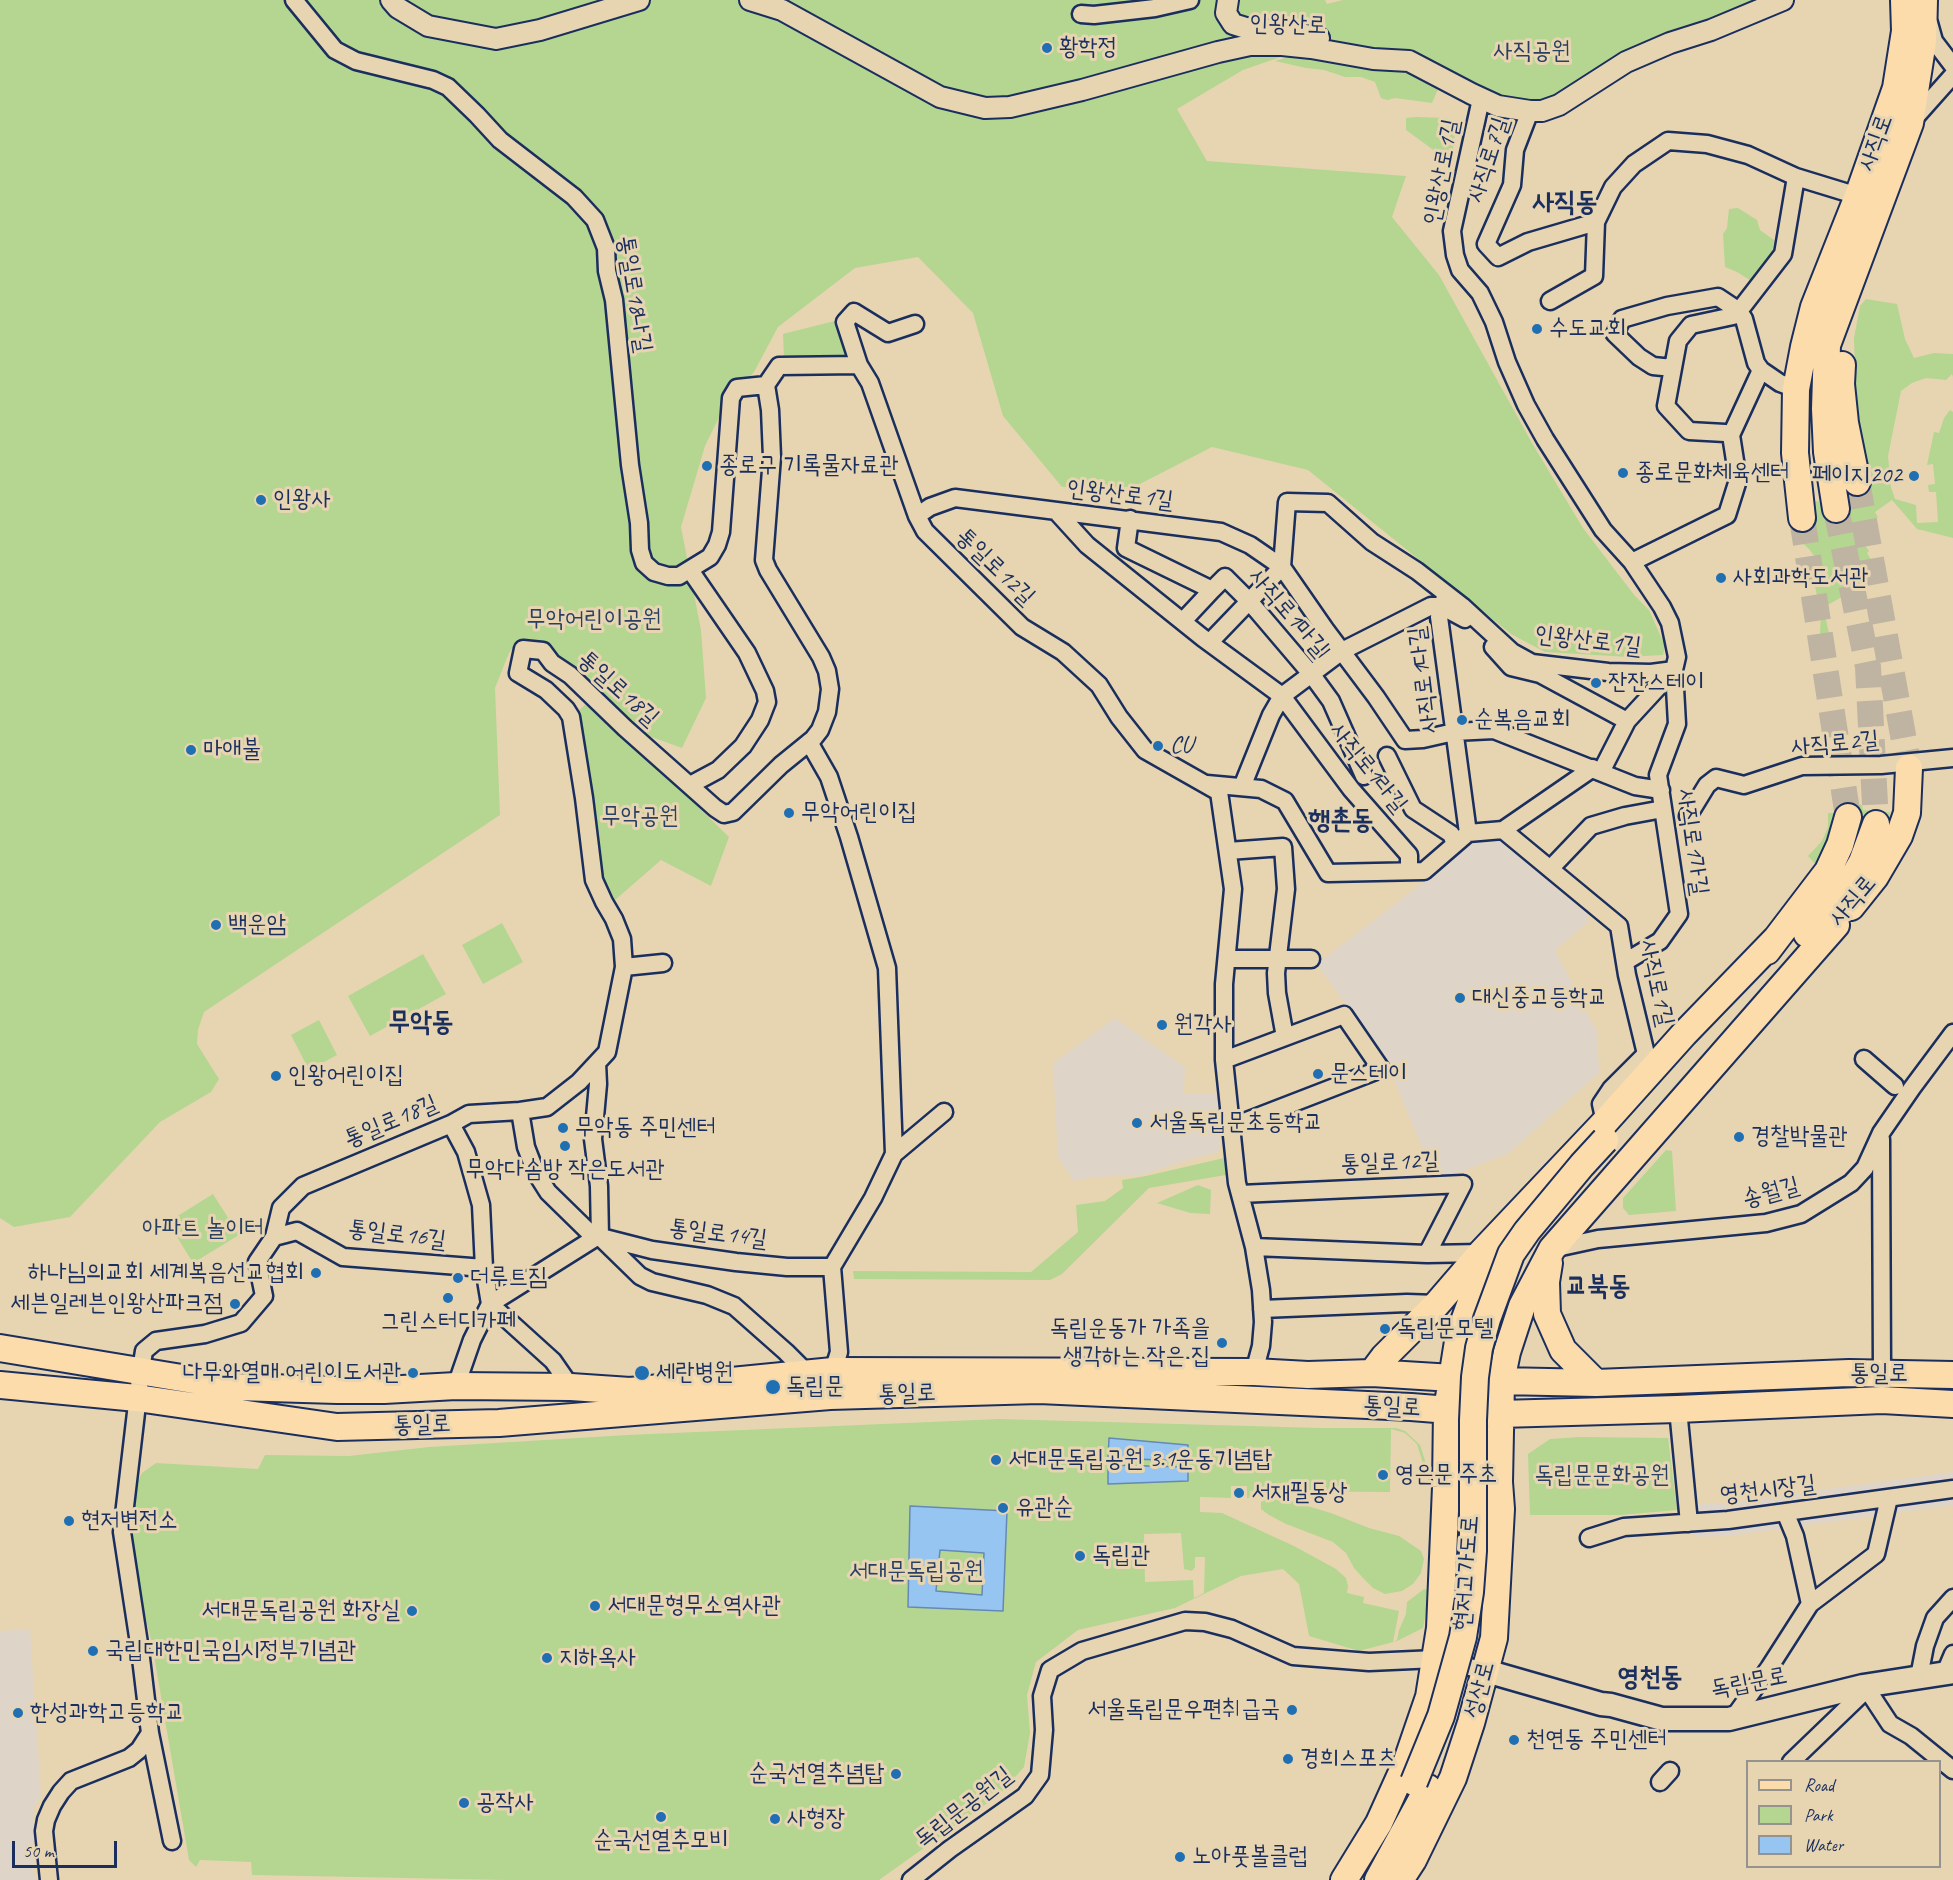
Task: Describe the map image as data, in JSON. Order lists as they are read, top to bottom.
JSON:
{
  "streets": {
    "main road": [
      "사직로",
      "통일로",
      "현저고가도로",
      "독립문로",
      "성산로"
    ],
    "street": [
      "인왕산로",
      "사직로7길",
      "인왕산로1길",
      "통일로18나길",
      "통일로12길",
      "사직로1마길",
      "사직로1다길",
      "통일로18길",
      "사직로2길",
      "사직로1라길",
      "사직로1가길",
      "사직로1길",
      "송월길",
      "통일로14길",
      "통일로16길",
      "영천시장길",
      "독립문공원길"
    ]
  },
  "crossings": [
    ["인왕산로", "사직로7길"],
    ["인왕산로", "인왕산로1길"],
    ["사직로", "사직로1길"],
    ["사직로", "현저고가도로"],
    ["사직로", "성산로"],
    ["인왕산로1길", "통일로12길"],
    ["인왕산로1길", "사직로1마길"],
    ["인왕산로1길", "사직로1다길"],
    ["인왕산로1길", "사직로1라길"],
    ["인왕산로1길", "사직로1가길"],
    ["통일로18나길", "통일로18길"],
    ["통일로12길", "통일로"],
    ["사직로1다길", "사직로1라길"],
    ["통일로18길", "통일로16길"],
    ["통일로18길", "통일로"],
    ["사직로1가길", "사직로1길"],
    ["사직로1길", "현저고가도로"],
    ["송월길", "성산로"],
    ["통일로", "성산로"],
    ["독립문로", "성산로"],
    ["독립문로", "독립문공원길"],
    ["성산로", "독립문공원길"]
  ],
  "districts": [
    "사직동",
    "행촌동",
    "무악동",
    "교북동",
    "영천동"
  ],
  "parks": [
    "사직공원",
    "무악어린이공원",
    "무악공원",
    "아파트 놀이터",
    "독립문문화공원",
    "서대문독립공원"
  ],
  "places": [
    "황학정",
    "수도교회",
    "종로구 기록물자료관",
    "종로문화체육센터",
    "페이지202",
    "인왕사",
    "사회과학도서관",
    "잔잔스테이",
    "순복음교회",
    "CU",
    "마애불",
    "무악어린이집",
    "백운암",
    "대신중고등학교",
    "원각사",
    "문스테이",
    "인왕어린이집",
    "서울독립문초등학교",
    "무악동 주민센터",
    "경찰박물관",
    "무악다솜방 작은도서관",
    "하나님의교회 세계복음선교협회",
    "더루트짐",
    "그린스터디카페",
    "세븐일레븐인왕산파크점",
    "독립문모텔",
    "독립운동가 가족을 생각하는 작은 집",
    "나무와열매 어린이도서관",
    "세란병원",
    "독립문",
    "서대문독립공원 3.1운동기념탑",
    "영은문 주초",
    "서재필동상",
    "유관순",
    "현저변전소",
    "독립관",
    "서대문형무소역사관",
    "서대문독립공원 화장실",
    "국립대한민국임시정부기념관",
    "지하옥사",
    "서울독립문우편취급국",
    "한성과학고등학교",
    "천연동 주민센터",
    "경희스포츠",
    "순국선열추념탑",
    "공작사",
    "순국선열추모비",
    "사형장",
    "노아풋볼클럽"
  ],
  "legend": ["Road", "Park", "Water"],
  "scale_bar": "50 m"
}
